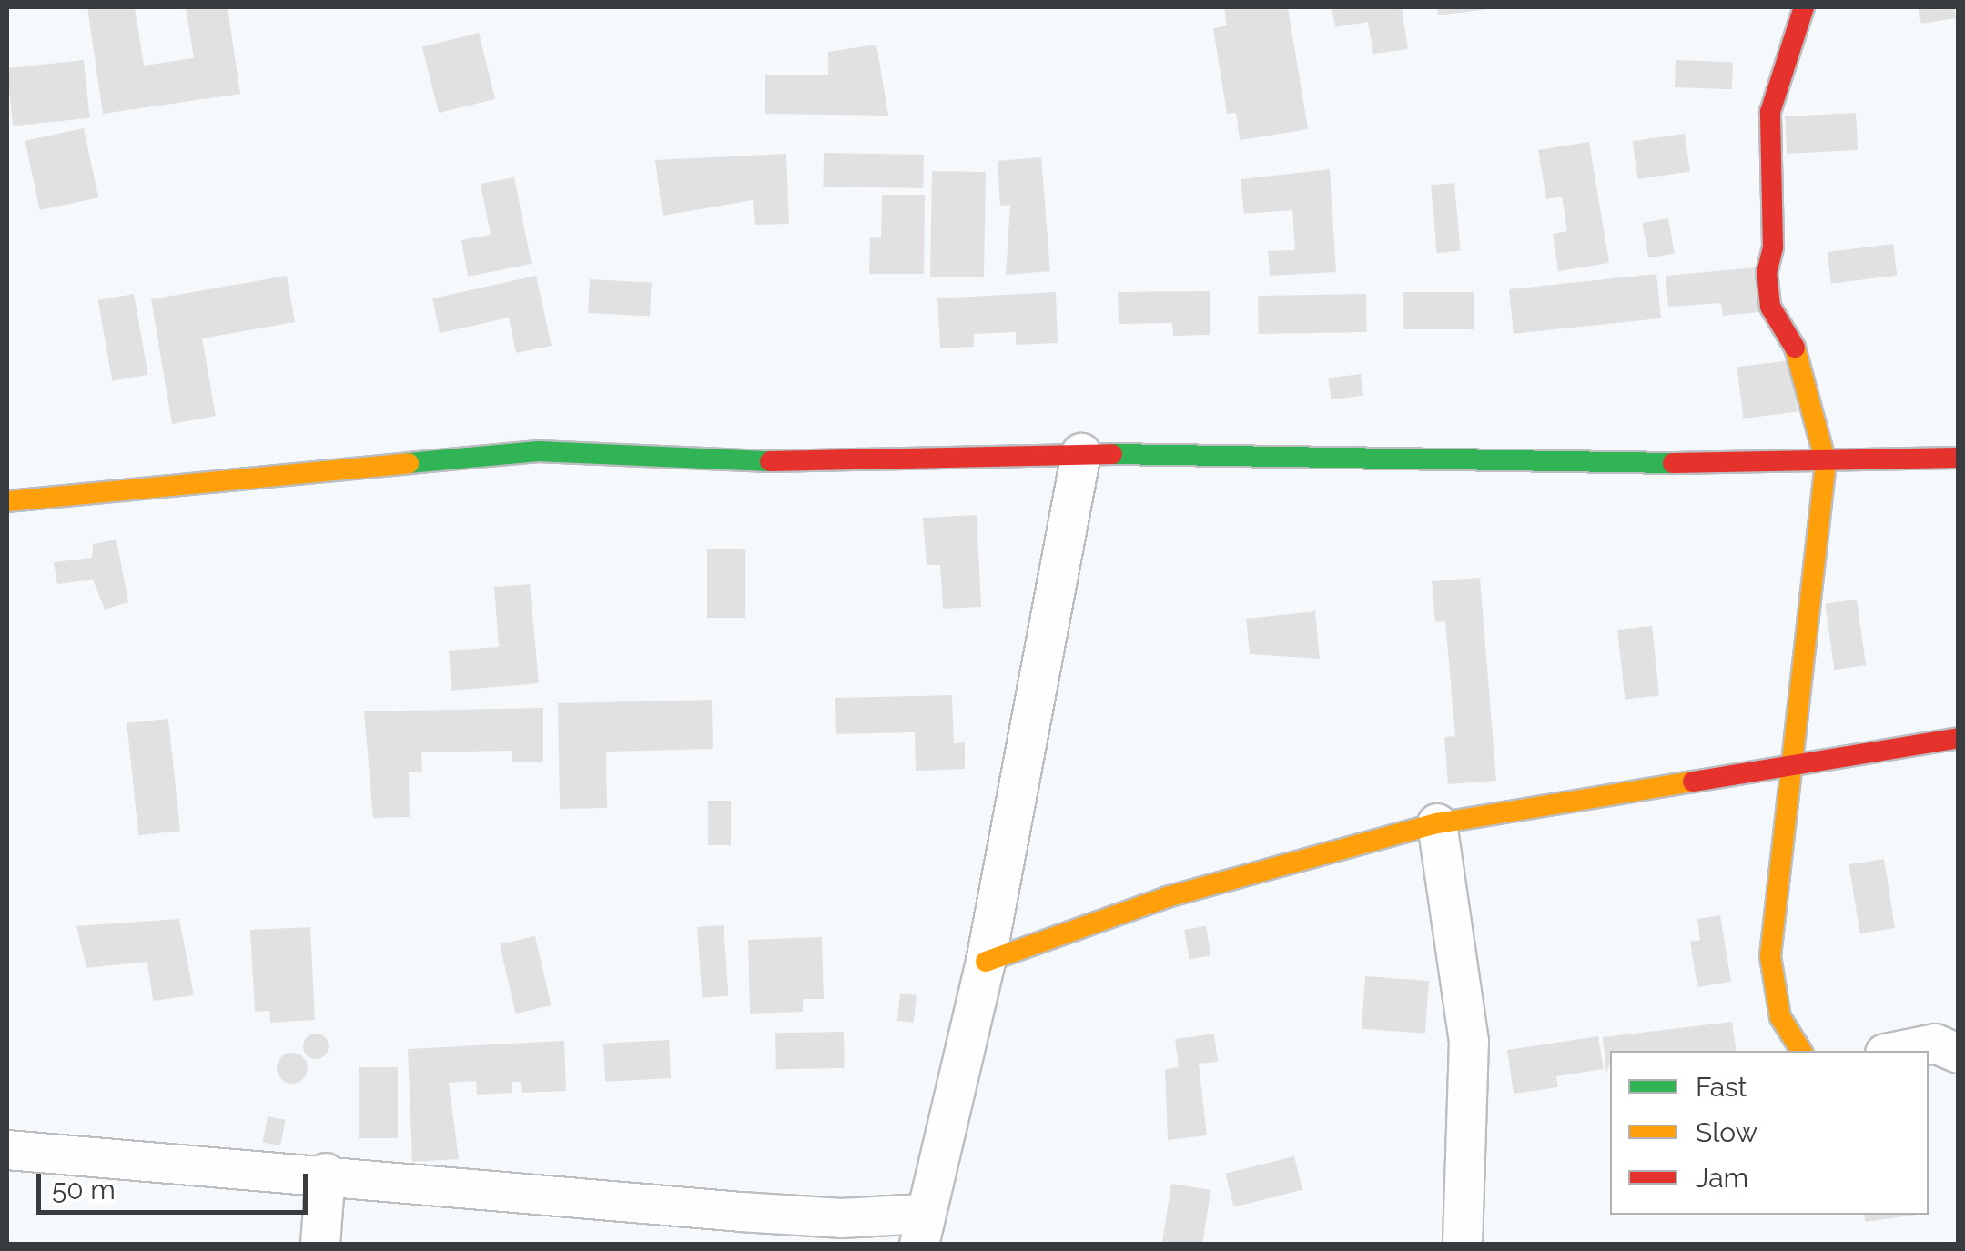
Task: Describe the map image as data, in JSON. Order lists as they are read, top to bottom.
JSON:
{
  "legend": ["Fast", "Slow", "Jam"],
  "scale_bar": "50 m"
}
